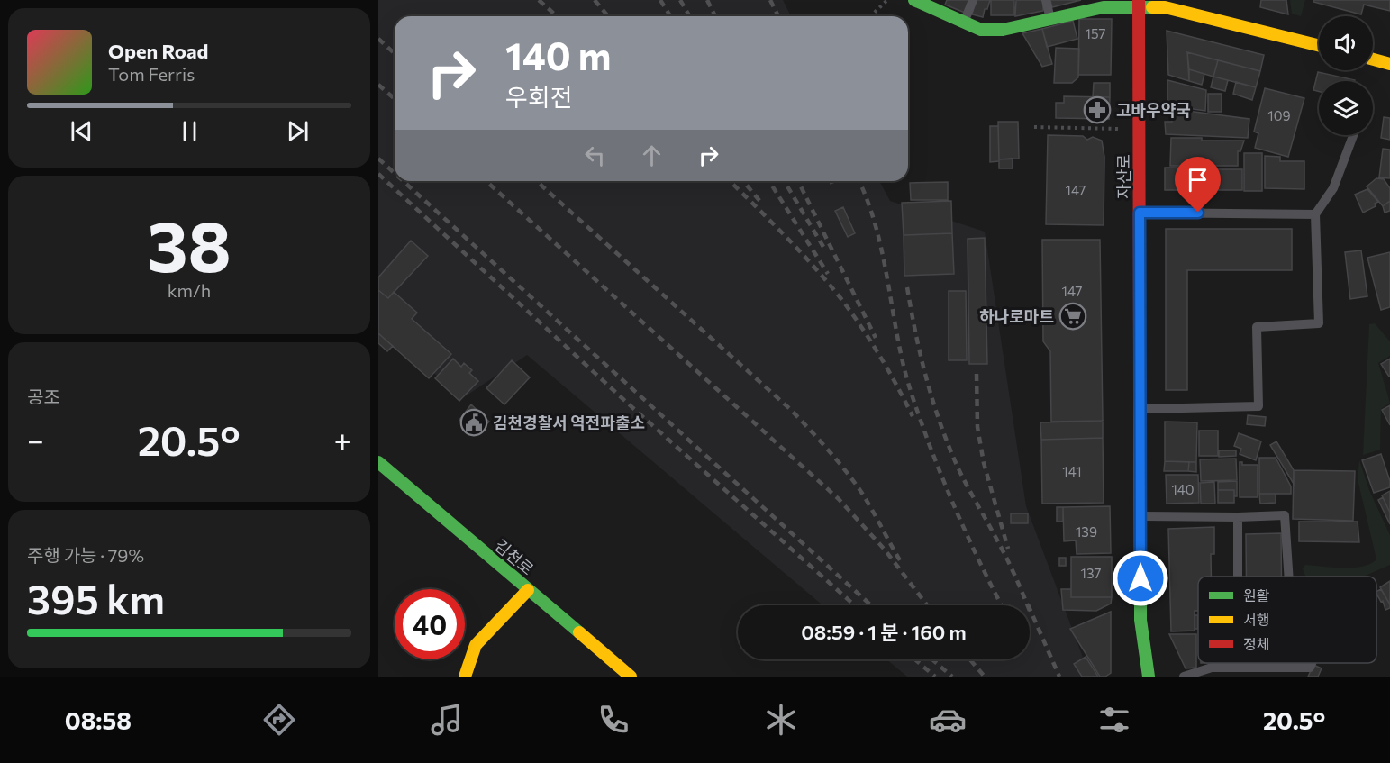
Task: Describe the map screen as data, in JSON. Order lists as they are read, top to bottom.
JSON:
{
  "streets": {
    "street": ["자산로", "김천로"]
  },
  "places": {
    "pharmacy": ["고바우약국"],
    "supermarket": ["하나로마트"],
    "public building": ["김천경찰서 역전파출소"]
  },
  "house_numbers": [
    "157",
    "109",
    "147",
    "147",
    "141",
    "140",
    "139",
    "137"
  ],
  "legend": ["원활", "서행", "정체"],
  "page": {
    "turn": ["140 m", "우회전"],
    "song": ["Open Road", "Tom Ferris"],
    "tile": [
      ["38", "km/h"],
      "공조",
      ["주행 가능 · 79%", "395 km"]
    ],
    "heat": ["−", "20.5°", "+"],
    "limit": "40",
    "trip": "08:59 · 1 분 · 160 m",
    "tabs": ["08:58", "20.5°"]
  }
}
